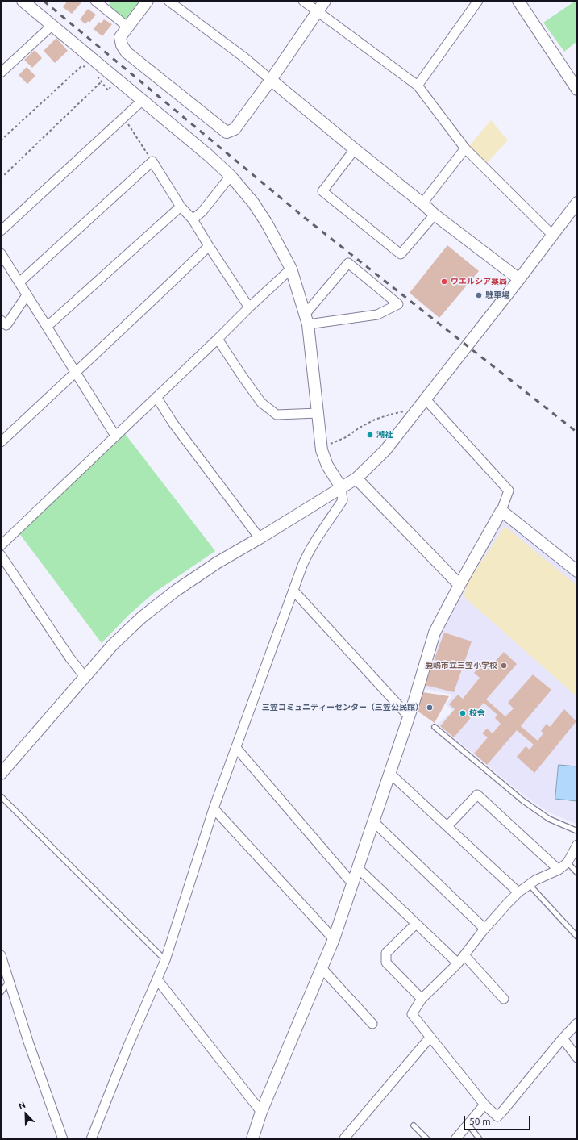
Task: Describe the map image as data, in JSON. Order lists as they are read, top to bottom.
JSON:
{
  "places": [
    "ウエルシア薬局",
    "駐車場",
    "潮社",
    "鹿嶋市立三笠小学校",
    "三笠コミュニティーセンター（三笠公民館）",
    "校舎"
  ],
  "scale_bar": "50 m",
  "north": "top left"
}
